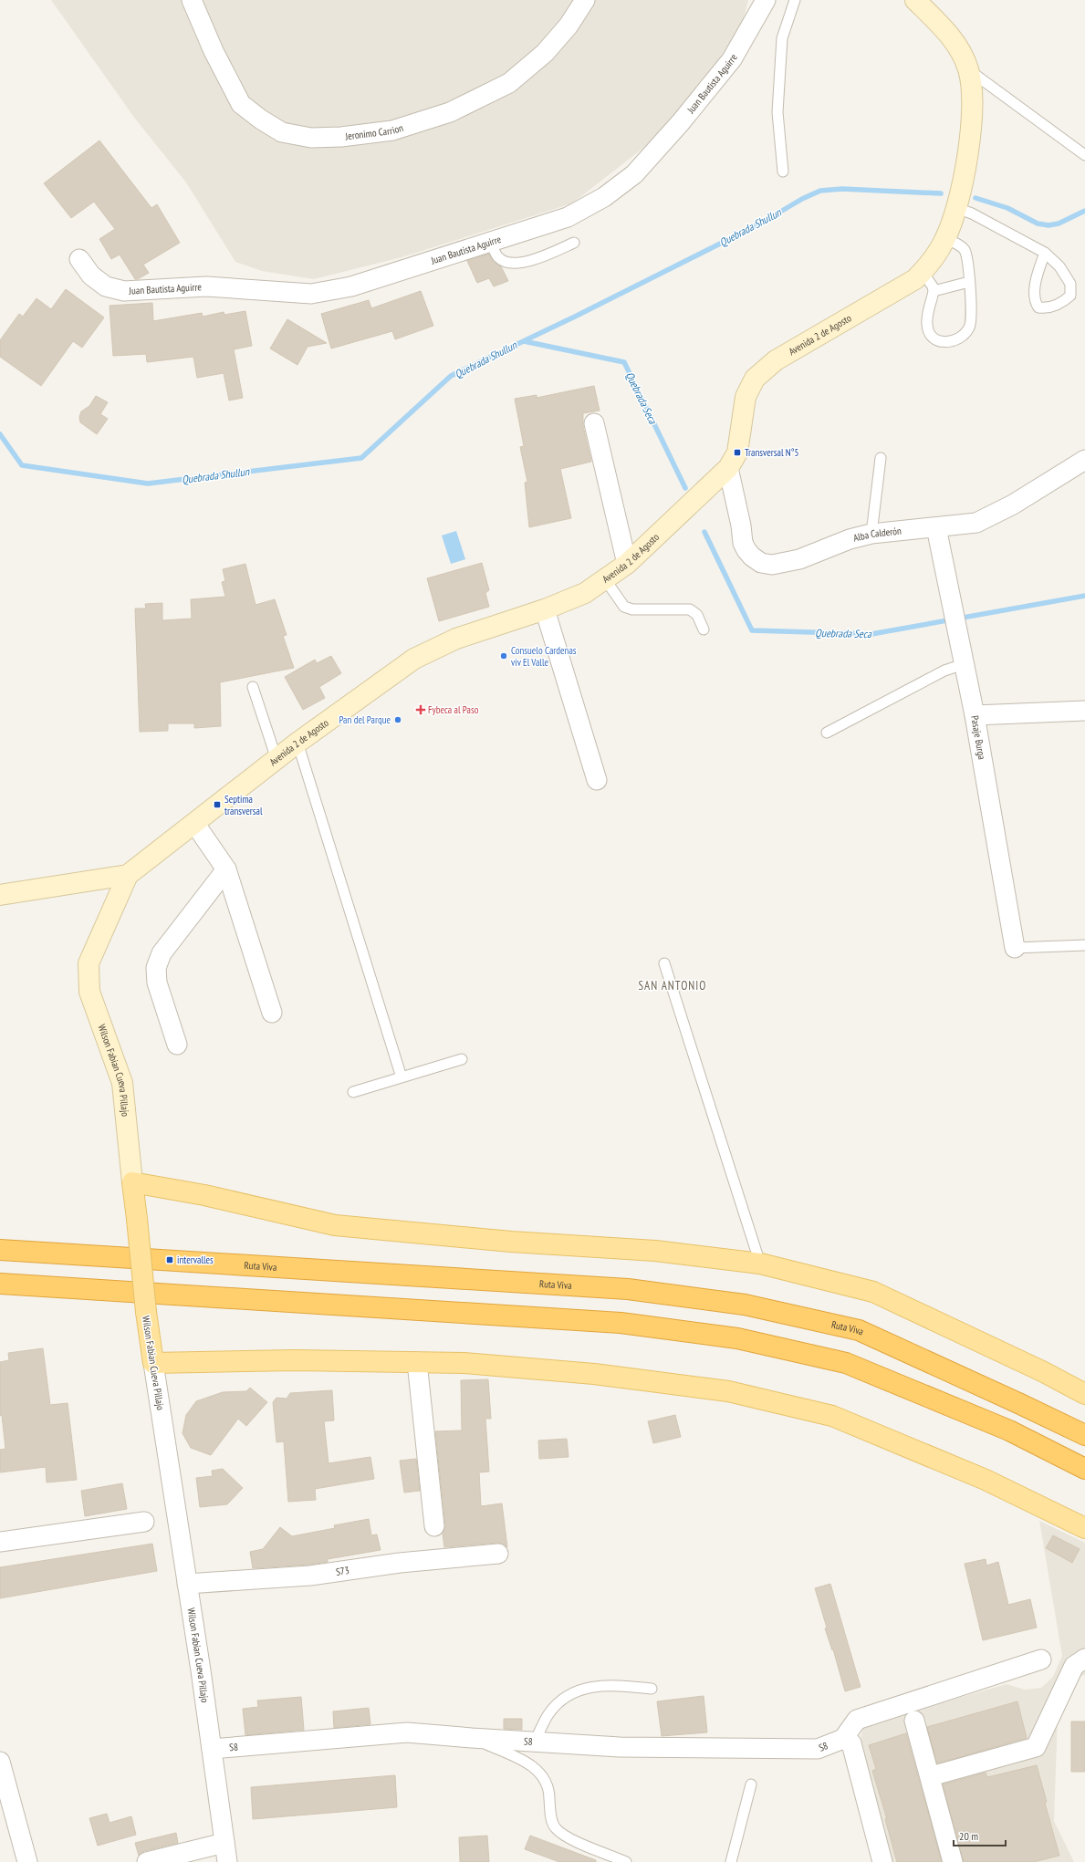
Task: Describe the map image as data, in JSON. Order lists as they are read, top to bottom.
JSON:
{
  "streets": {
    "highway": ["Ruta Viva"],
    "main road": ["Avenida 2 de Agosto", "Wilson Fabian Cueva Pillajo"],
    "street": [
      "Juan Bautista Aguirre",
      "Jeronimo Carrion",
      "Alba Calderón",
      "Pasaje Burga",
      "S73",
      "S8"
    ]
  },
  "crossings": [
    ["Avenida 2 de Agosto", "Alba Calderón"],
    ["Avenida 2 de Agosto", "Wilson Fabian Cueva Pillajo"],
    ["Alba Calderón", "Pasaje Burga"],
    ["Wilson Fabian Cueva Pillajo", "S73"],
    ["Wilson Fabian Cueva Pillajo", "S8"]
  ],
  "districts": ["SAN ANTONIO"],
  "water": ["Quebrada Shullun", "Quebrada Seca"],
  "places": {
    "transit": ["Transversal N°5", "Septima transversal", "intervalles"],
    "other": ["Consuelo Cardenas viv El Valle", "Pan del Parque"],
    "health": ["Fybeca al Paso"]
  },
  "scale_bar": "20 m"
}
